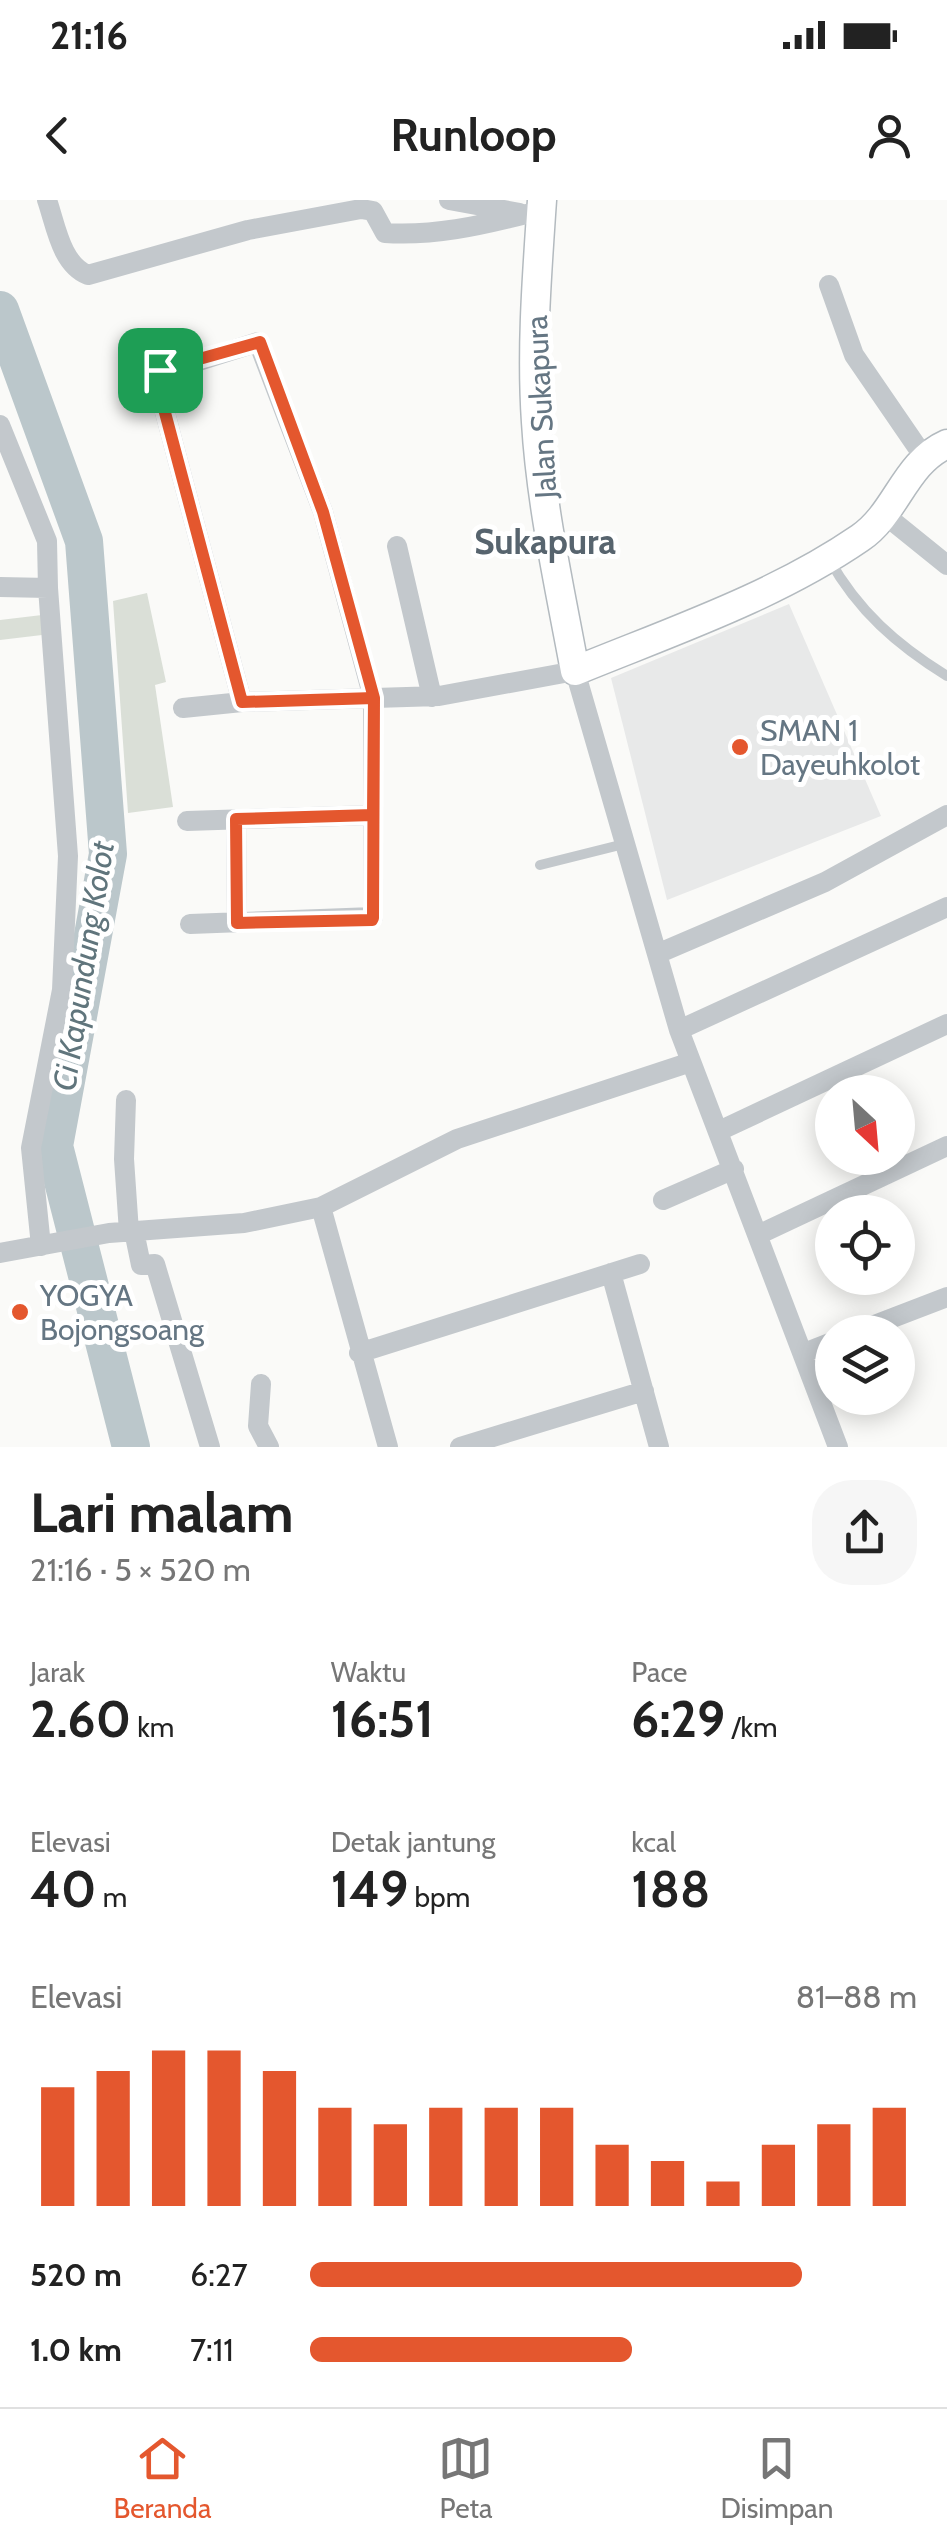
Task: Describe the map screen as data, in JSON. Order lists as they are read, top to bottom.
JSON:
{
  "streets": {
    "street": ["Jalan Sukapura"]
  },
  "districts": ["Sukapura"],
  "water": ["Ci Kapundung Kolot"],
  "places": ["SMAN 1 Dayeuhkolot", "YOGYA Bojongsoang"],
  "north": "bottom right",
  "page": {
    "status": "21:16",
    "header": "Runloop",
    "heading": ["Lari malam", "21:16 · 5 × 520 m"],
    "stats": [
      ["Jarak", "2.60 km"],
      ["Waktu", "16:51"],
      ["Pace", "6:29 /km"],
      ["Elevasi", "40 m"],
      ["Detak jantung", "149 bpm"],
      ["kcal", "188"]
    ],
    "chart": ["Elevasi", "81–88 m"],
    "list": [
      {
        "name": "520 m",
        "note": "6:27"
      },
      {
        "name": "1.0 km",
        "note": "7:11"
      }
    ],
    "tabs": ["Beranda", "Peta", "Disimpan"]
  }
}
